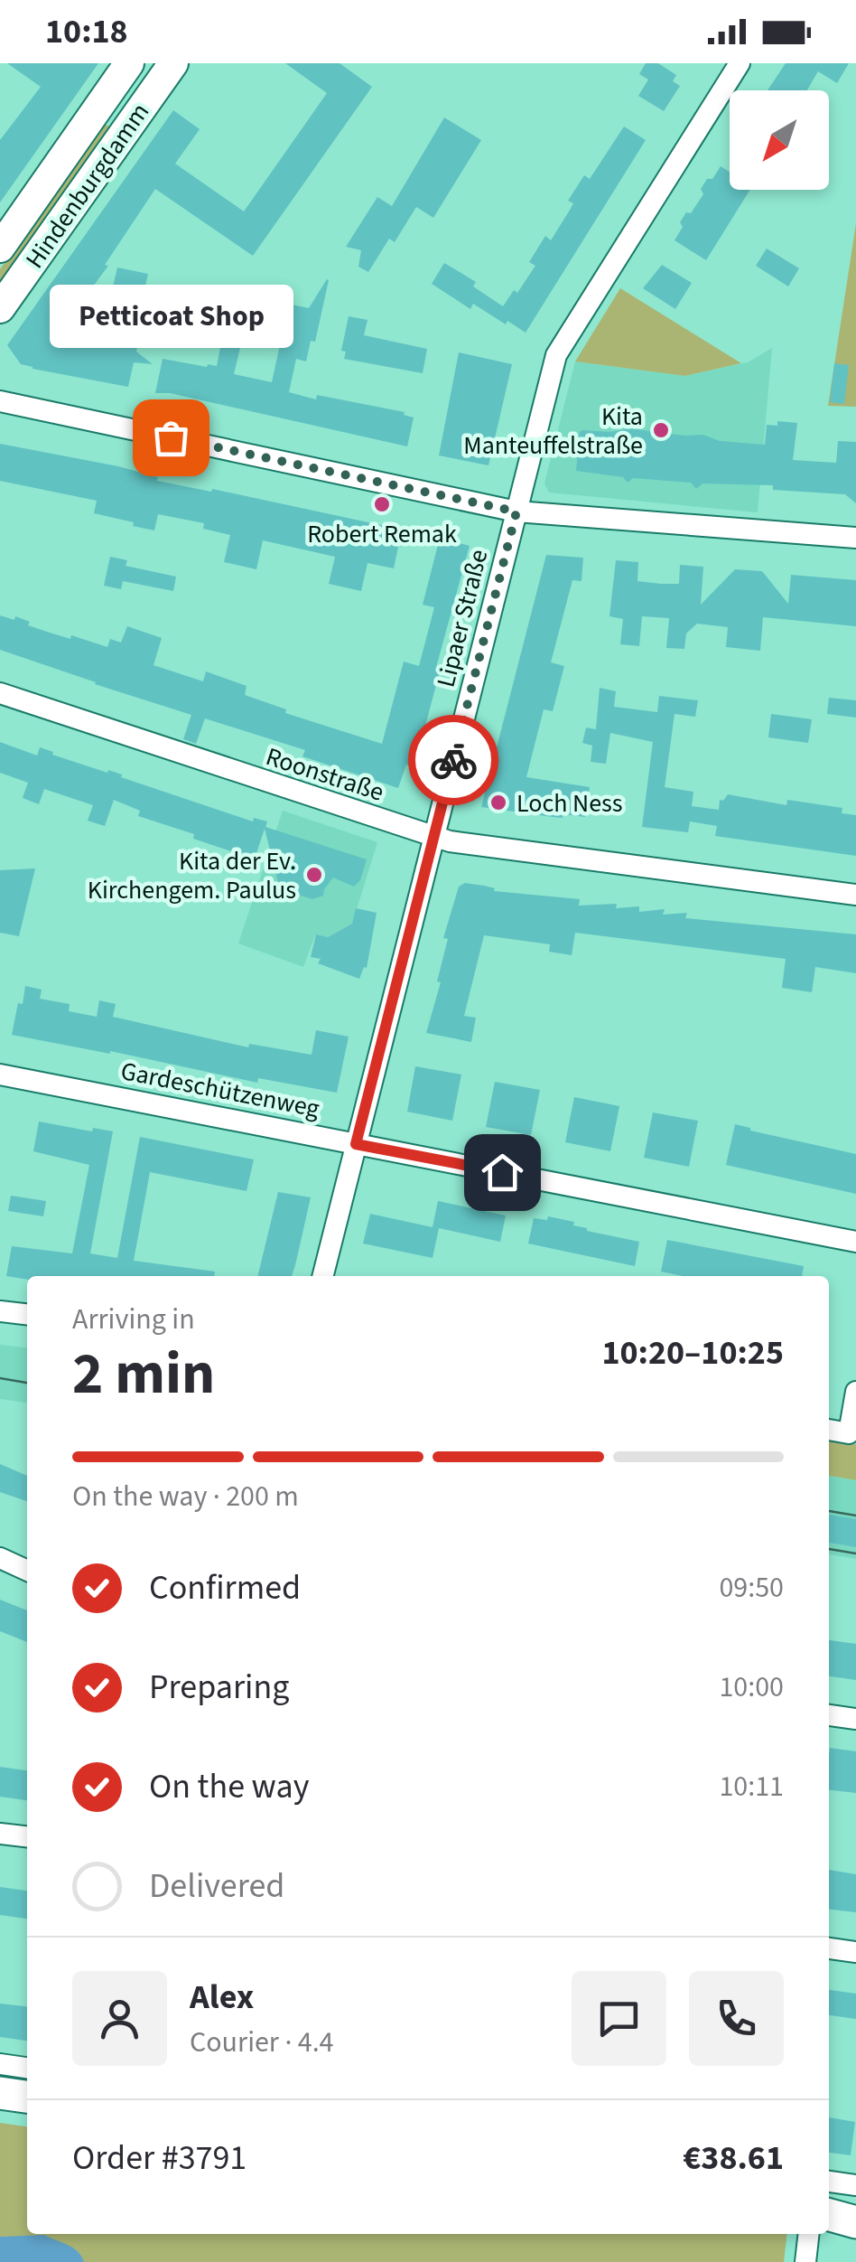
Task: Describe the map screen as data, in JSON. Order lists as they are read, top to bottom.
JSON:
{
  "streets": {
    "main road": ["Hindenburgdamm"],
    "street": ["Lipaer Straße", "Roonstraße", "Gardeschützenweg"]
  },
  "crossings": [
    ["Lipaer Straße", "Roonstraße"],
    ["Lipaer Straße", "Gardeschützenweg"]
  ],
  "places": [
    "Kita Manteuffelstraße",
    "Petticoat Shop",
    "Robert Remak",
    "Loch Ness",
    "Kita der Ev. Kirchengem. Paulus"
  ],
  "north": "bottom left",
  "page": {
    "status": "10:18",
    "bubble": "Petticoat Shop",
    "heading": ["2 min", "Arriving in", "10:20–10:25"],
    "panel": [
      "Alex",
      "Courier · 4.4",
      "Order #3791",
      "€38.61"
    ],
    "bar": "On the way · 200 m",
    "list": [
      ["Confirmed", "09:50"],
      ["Preparing", "10:00"],
      ["On the way", "10:11"],
      "Delivered"
    ]
  }
}
